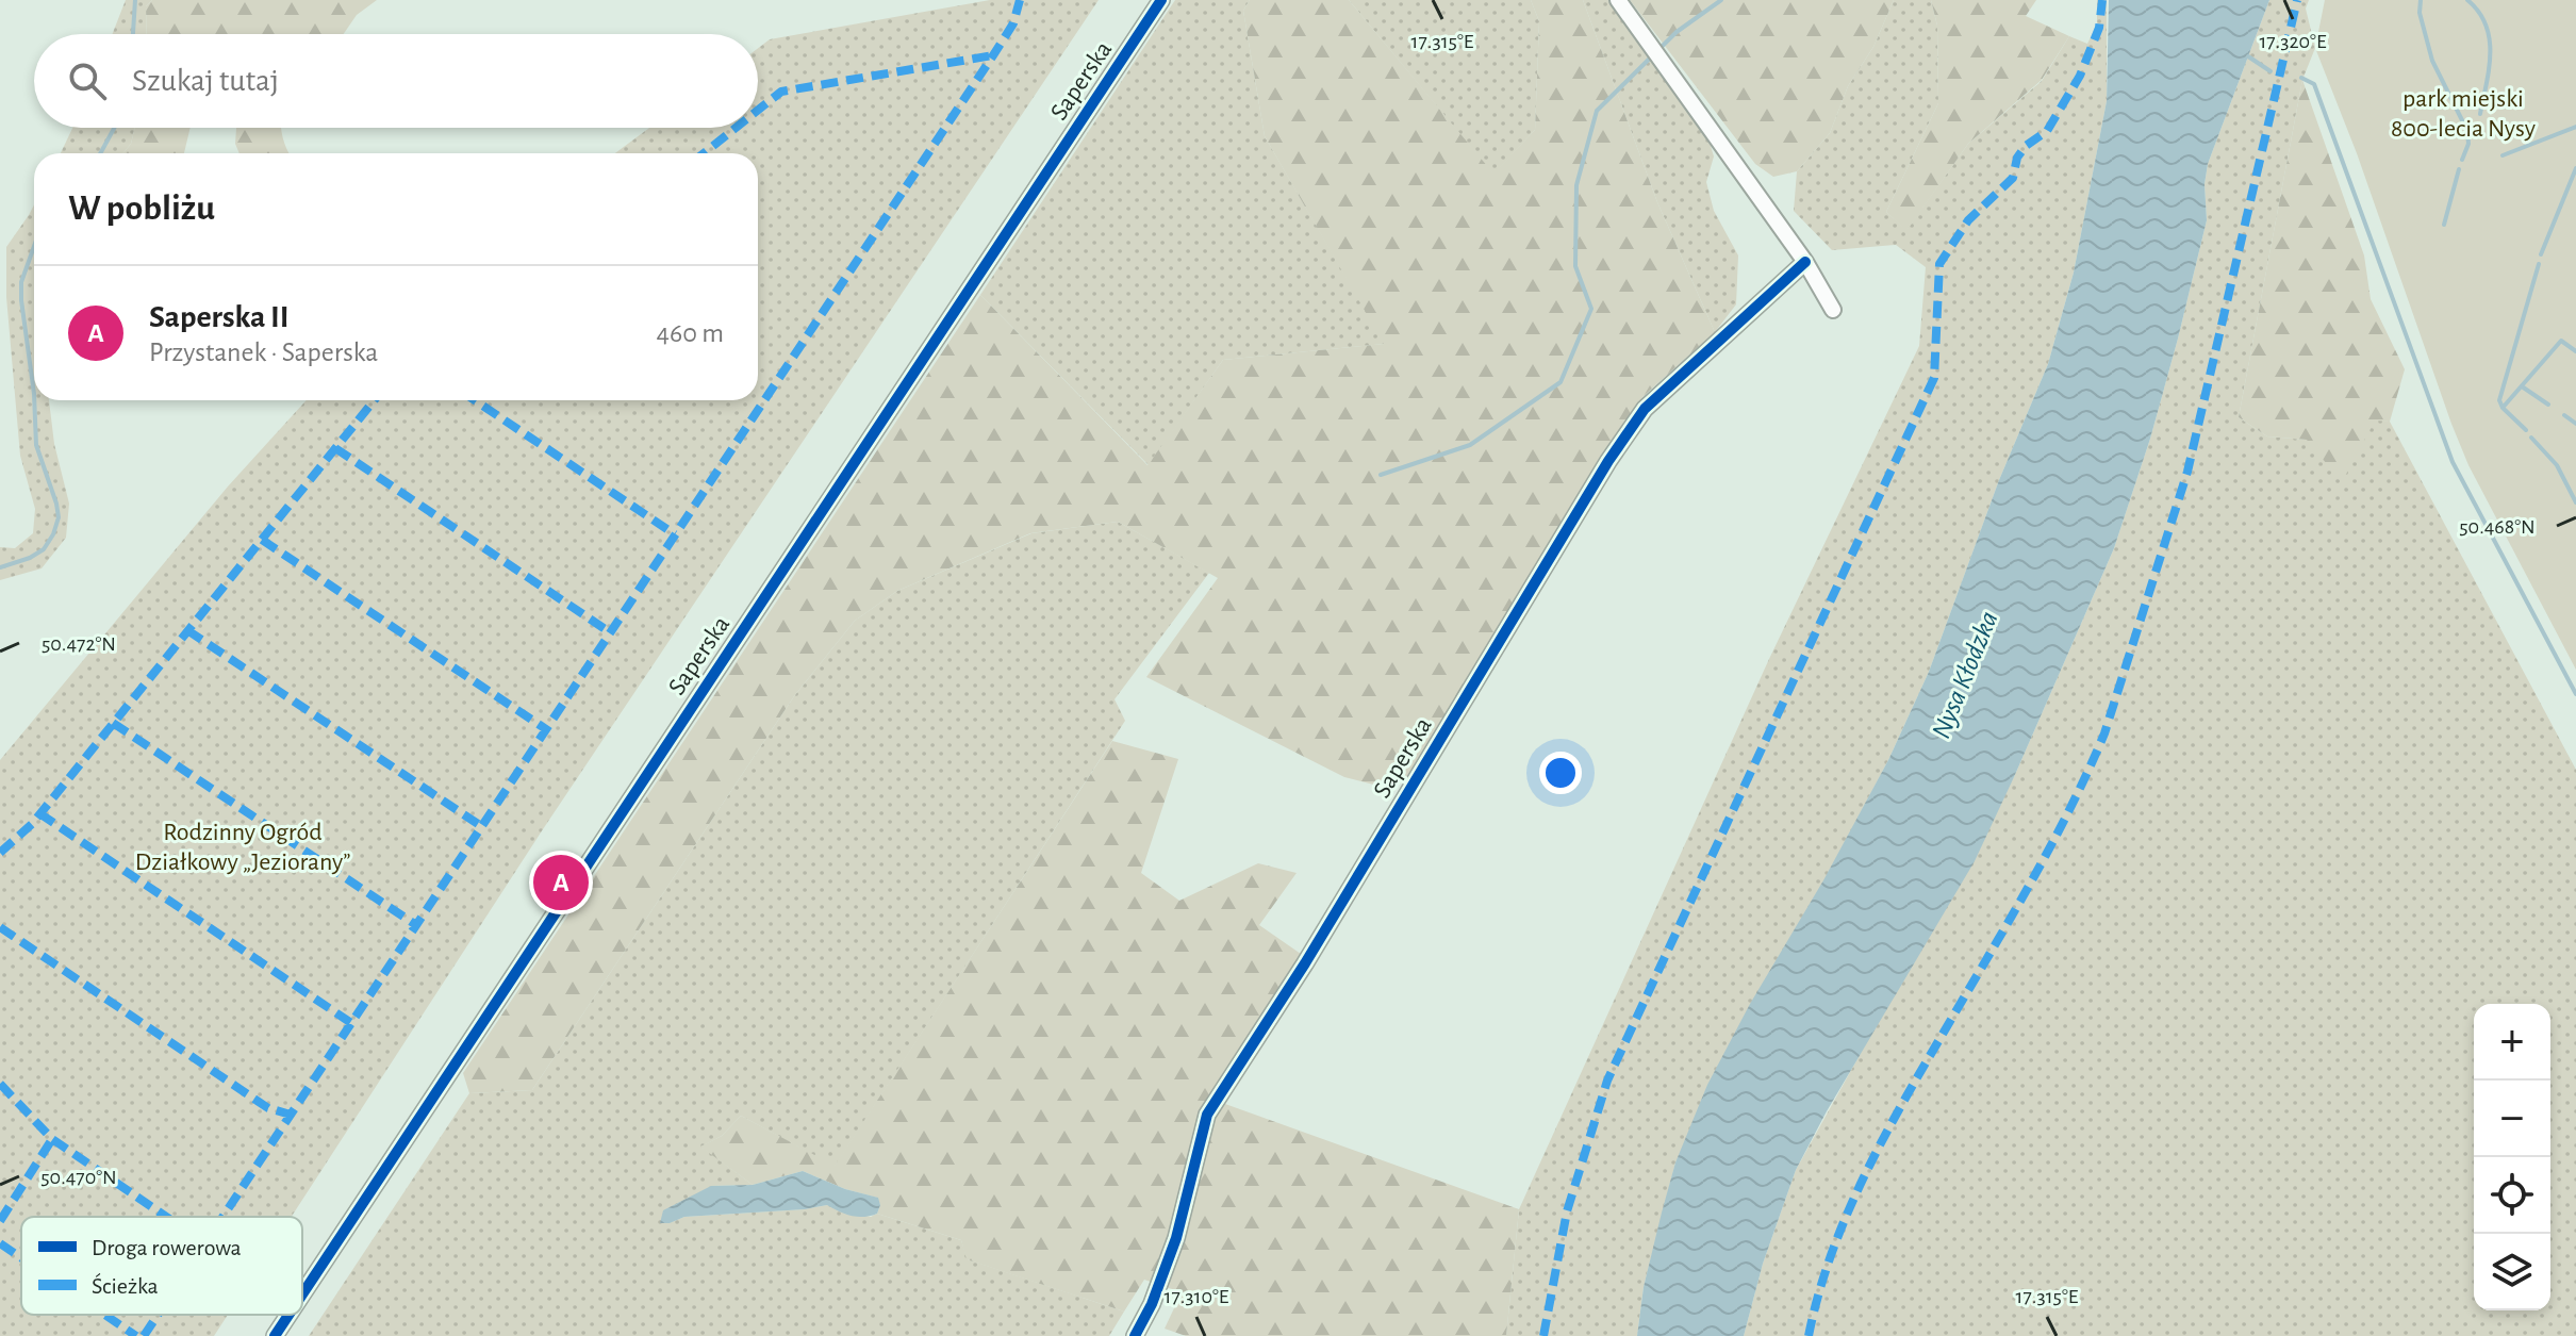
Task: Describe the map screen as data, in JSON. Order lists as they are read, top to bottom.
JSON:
{
  "streets": {
    "street": ["Saperska"]
  },
  "water": ["Nysa Kłodzka"],
  "parks": ["park miejski 800-lecia Nysy", "Rodzinny Ogród Działkowy „Jeziorany”"],
  "legend": ["Droga rowerowa", "Ścieżka"],
  "page": {
    "search": "Szukaj tutaj",
    "heading": "W pobliżu",
    "list": [
      {
        "mark": "A",
        "name": "Saperska II",
        "note": "Przystanek · Saperska",
        "value": "460 m"
      }
    ],
    "pins": "A",
    "map_buttons": ["+", "−"]
  },
  "coordinates": [
    "17.315°E",
    "17.320°E",
    "50.468°N",
    "50.472°N",
    "50.470°N",
    "17.310°E"
  ]
}
